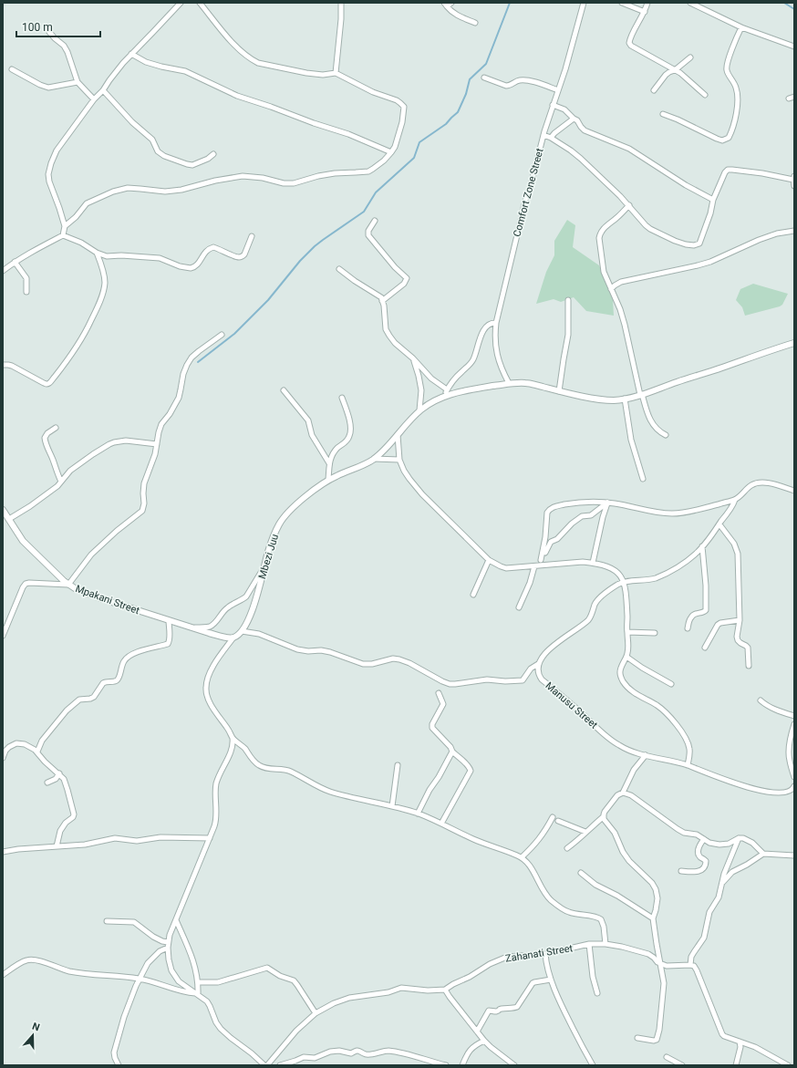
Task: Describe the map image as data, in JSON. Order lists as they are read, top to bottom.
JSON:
{
  "streets": {
    "street": [
      "Comfort Zone Street",
      "Mbezi Juu",
      "Mpakani Street",
      "Manusu Street",
      "Zahanati Street"
    ]
  },
  "crossings": [
    ["Comfort Zone Street", "Mbezi Juu"]
  ],
  "scale_bar": "100 m",
  "north": "top"
}
